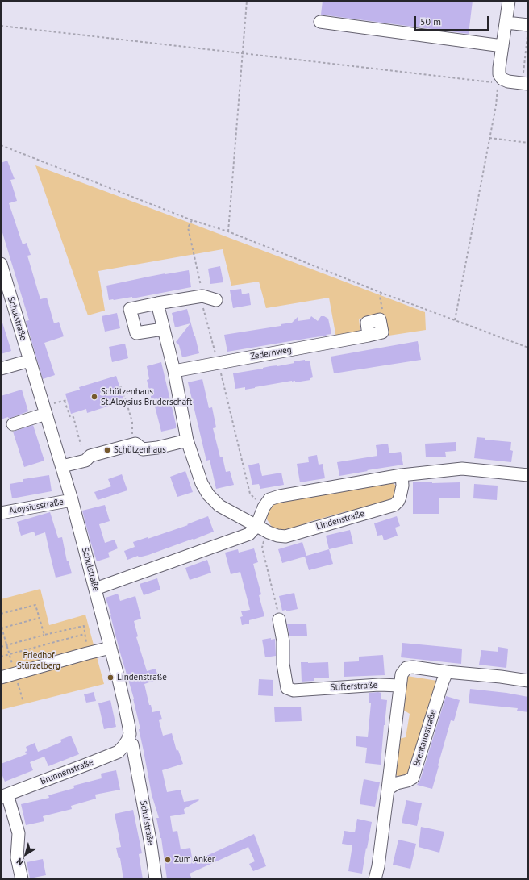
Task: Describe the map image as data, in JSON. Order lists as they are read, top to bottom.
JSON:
{
  "streets": {
    "street": [
      "Schulstraße",
      "Zedernweg",
      "Aloysiusstraße",
      "Lindenstraße",
      "Stifterstraße",
      "Brentanostraße",
      "Brunnenstraße"
    ]
  },
  "crossings": [
    ["Schulstraße", "Aloysiusstraße"],
    ["Schulstraße", "Brunnenstraße"],
    ["Zedernweg", "Lindenstraße"]
  ],
  "parks": ["Friedhof Stürzelberg"],
  "places": [
    "Schützenhaus St.Aloysius Bruderschaft",
    "Schützenhaus",
    "Lindenstraße",
    "Zum Anker"
  ],
  "scale_bar": "50 m",
  "north": "bottom left"
}
